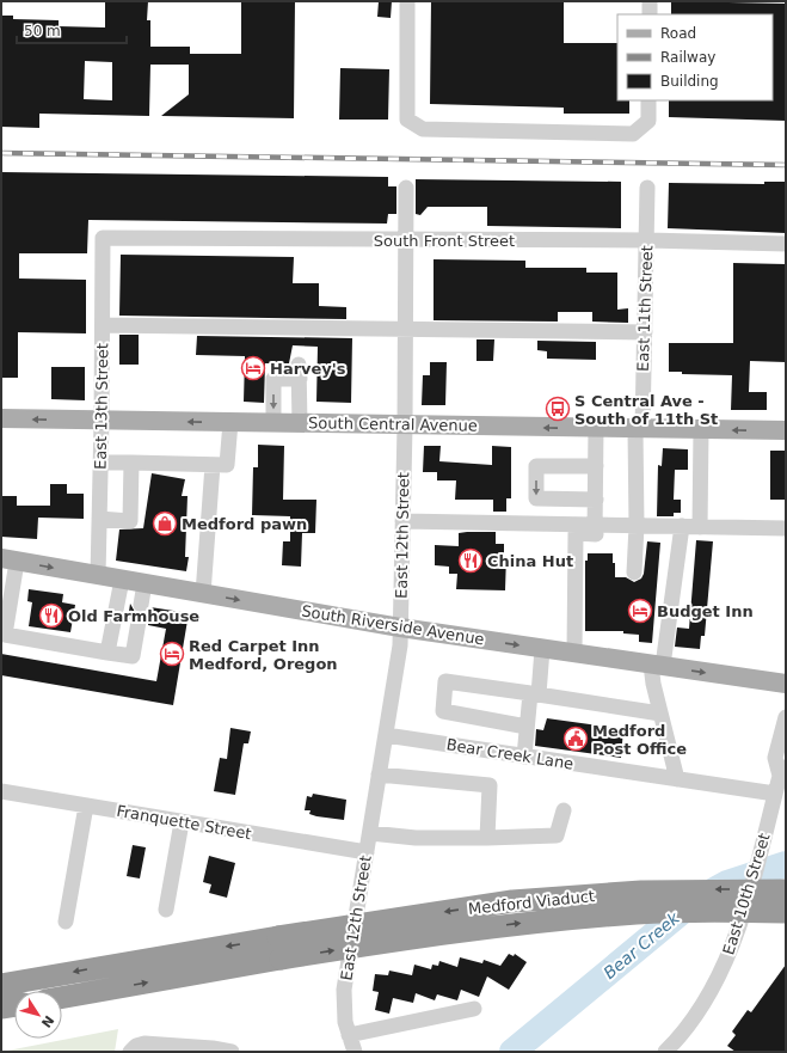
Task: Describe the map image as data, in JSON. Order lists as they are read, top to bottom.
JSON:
{
  "streets": {
    "highway": ["Medford Viaduct"],
    "main road": ["South Central Avenue", "South Riverside Avenue"],
    "street": [
      "South Front Street",
      "East 11th Street",
      "East 13th Street",
      "East 12th Street",
      "Bear Creek Lane",
      "Franquette Street",
      "East 10th Street"
    ]
  },
  "crossings": [
    ["South Front Street", "East 11th Street"],
    ["South Front Street", "East 13th Street"],
    ["South Front Street", "East 12th Street"],
    ["East 11th Street", "South Central Avenue"],
    ["East 13th Street", "South Central Avenue"],
    ["East 13th Street", "South Riverside Avenue"],
    ["South Central Avenue", "East 12th Street"],
    ["East 12th Street", "South Riverside Avenue"],
    ["East 12th Street", "Bear Creek Lane"],
    ["East 12th Street", "Franquette Street"],
    ["Bear Creek Lane", "East 10th Street"]
  ],
  "one_way": ["South Central Avenue", "South Riverside Avenue"],
  "water": ["Bear Creek"],
  "places": {
    "hotel": ["Harvey's", "Budget Inn", "Red Carpet Inn Medford, Oregon"],
    "bus stop": ["S Central Ave - South of 11th St"],
    "shop": ["Medford pawn"],
    "restaurant": ["China Hut", "Old Farmhouse"],
    "public building": ["Medford Post Office"]
  },
  "legend": ["Road", "Railway", "Building"],
  "scale_bar": "50 m",
  "north": "bottom right"
}
